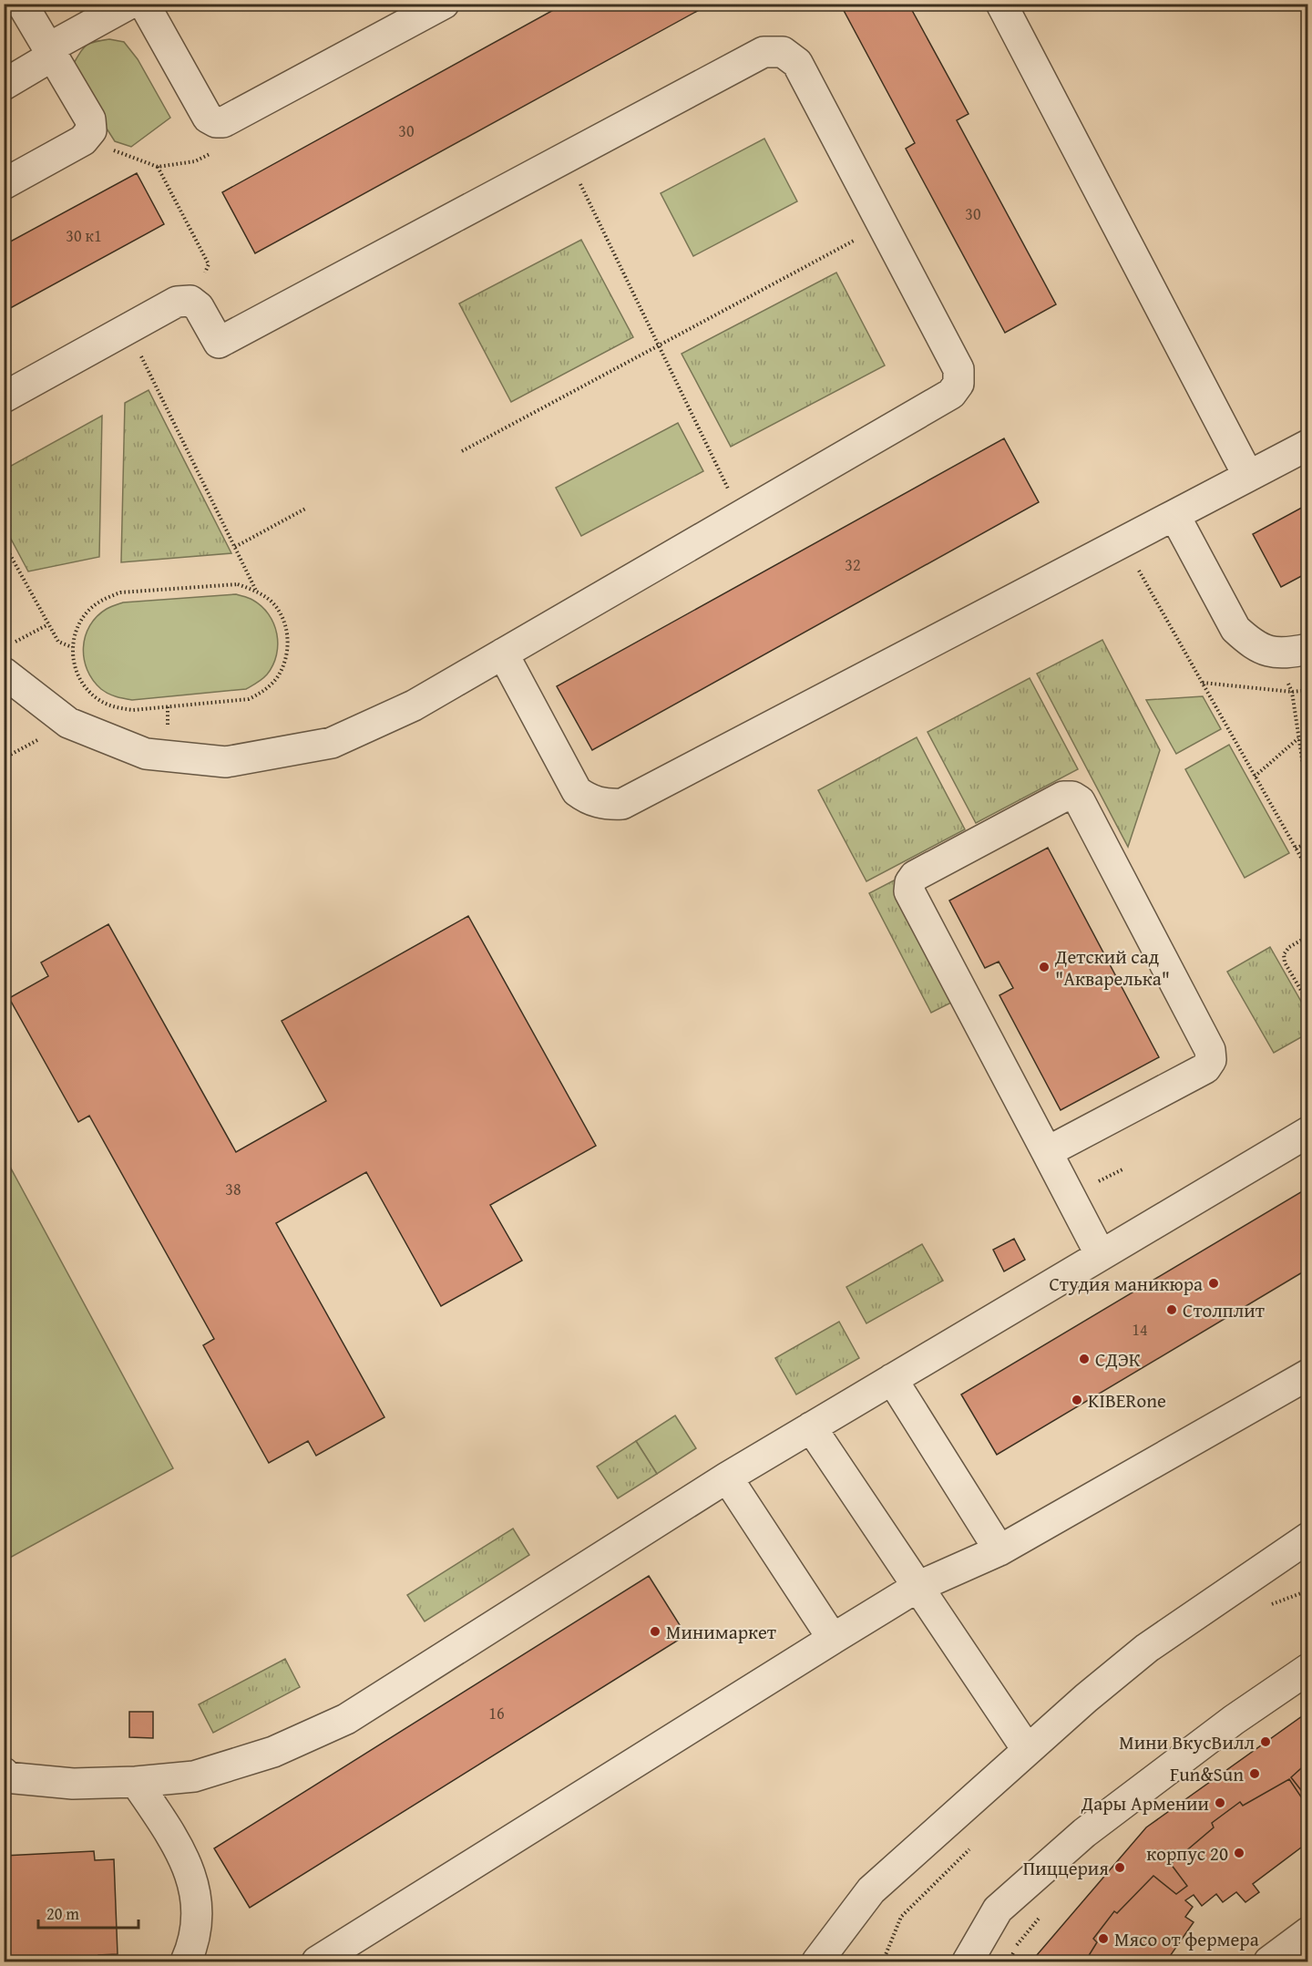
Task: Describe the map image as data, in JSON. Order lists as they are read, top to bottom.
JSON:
{
  "places": [
    "Детский сад \"Акварелька\"",
    "Студия маникюра",
    "Столплит",
    "СДЭК",
    "KIBERone",
    "Минимаркет",
    "Мини ВкусВилл",
    "Fun&Sun",
    "Дары Армении",
    "корпус 20",
    "Пиццерия",
    "Мясо от фермера"
  ],
  "house_numbers": [
    "30",
    "30",
    "30 к1",
    "32",
    "38",
    "14",
    "16"
  ],
  "scale_bar": "20 m"
}
